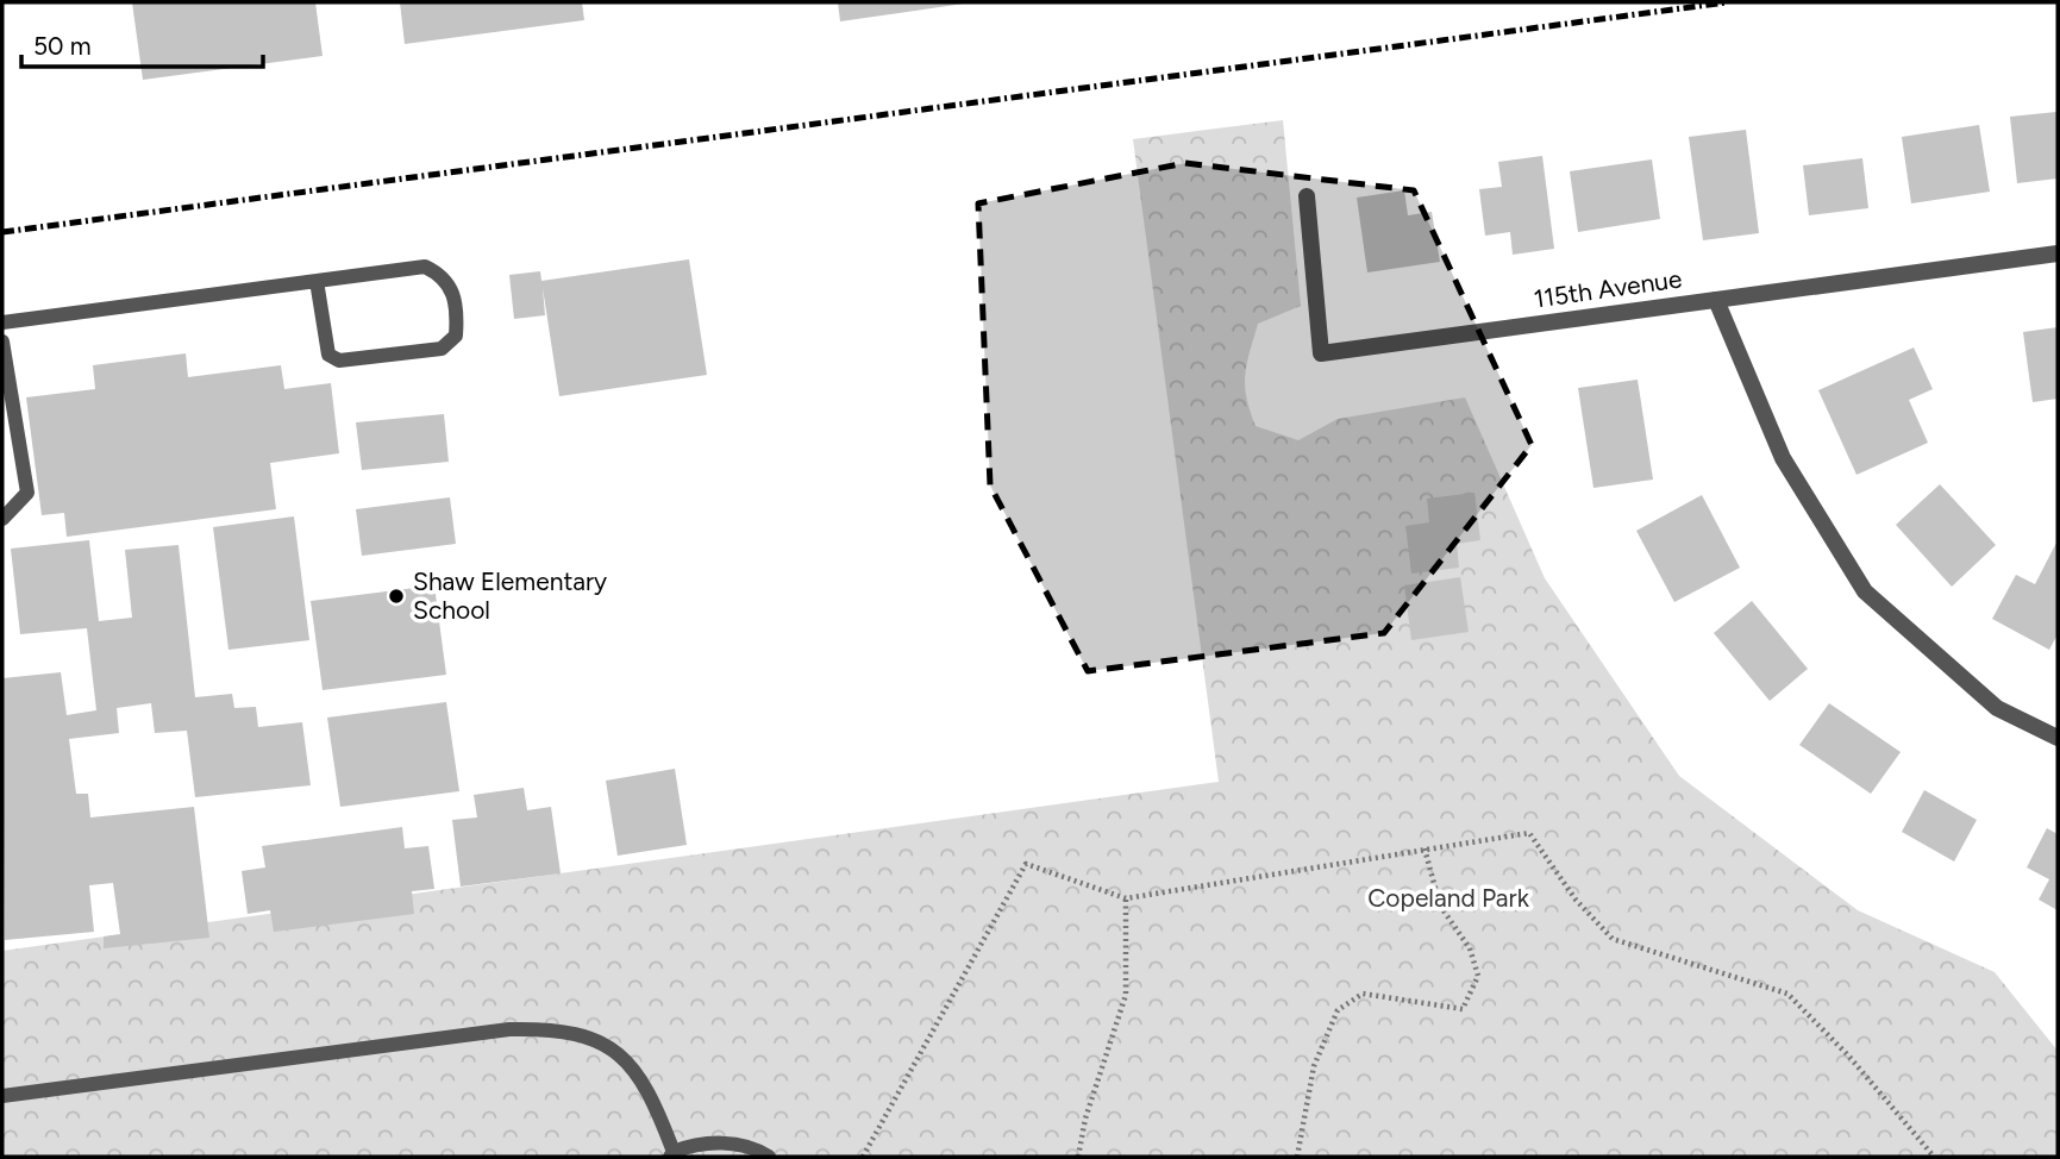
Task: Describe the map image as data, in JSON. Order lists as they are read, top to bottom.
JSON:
{
  "streets": {
    "street": ["115th Avenue"]
  },
  "parks": ["Copeland Park"],
  "places": ["Shaw Elementary School"],
  "scale_bar": "50 m"
}
